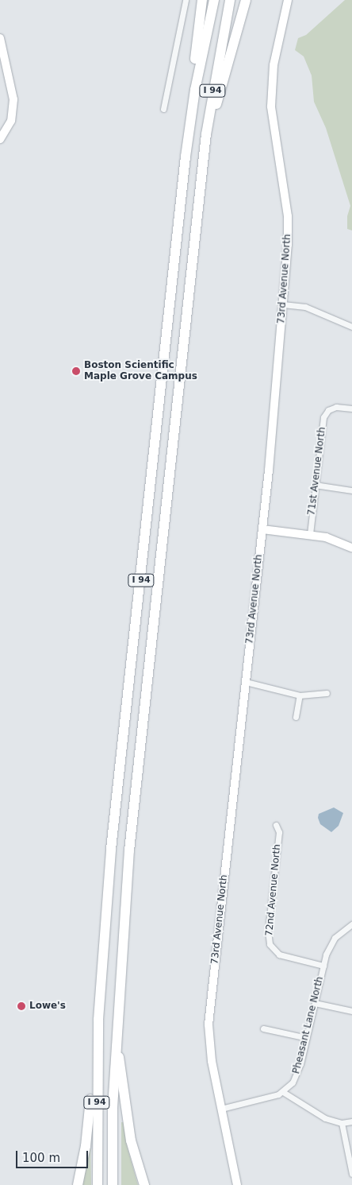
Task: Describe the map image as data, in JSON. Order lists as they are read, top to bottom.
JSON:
{
  "streets": {
    "highway": ["I 94"],
    "street": [
      "73rd Avenue North",
      "71st Avenue North",
      "72nd Avenue North",
      "Pheasant Lane North"
    ]
  },
  "crossings": [
    ["72nd Avenue North", "Pheasant Lane North"]
  ],
  "places": ["Boston Scientific Maple Grove Campus", "Lowe's"],
  "scale_bar": "100 m"
}
